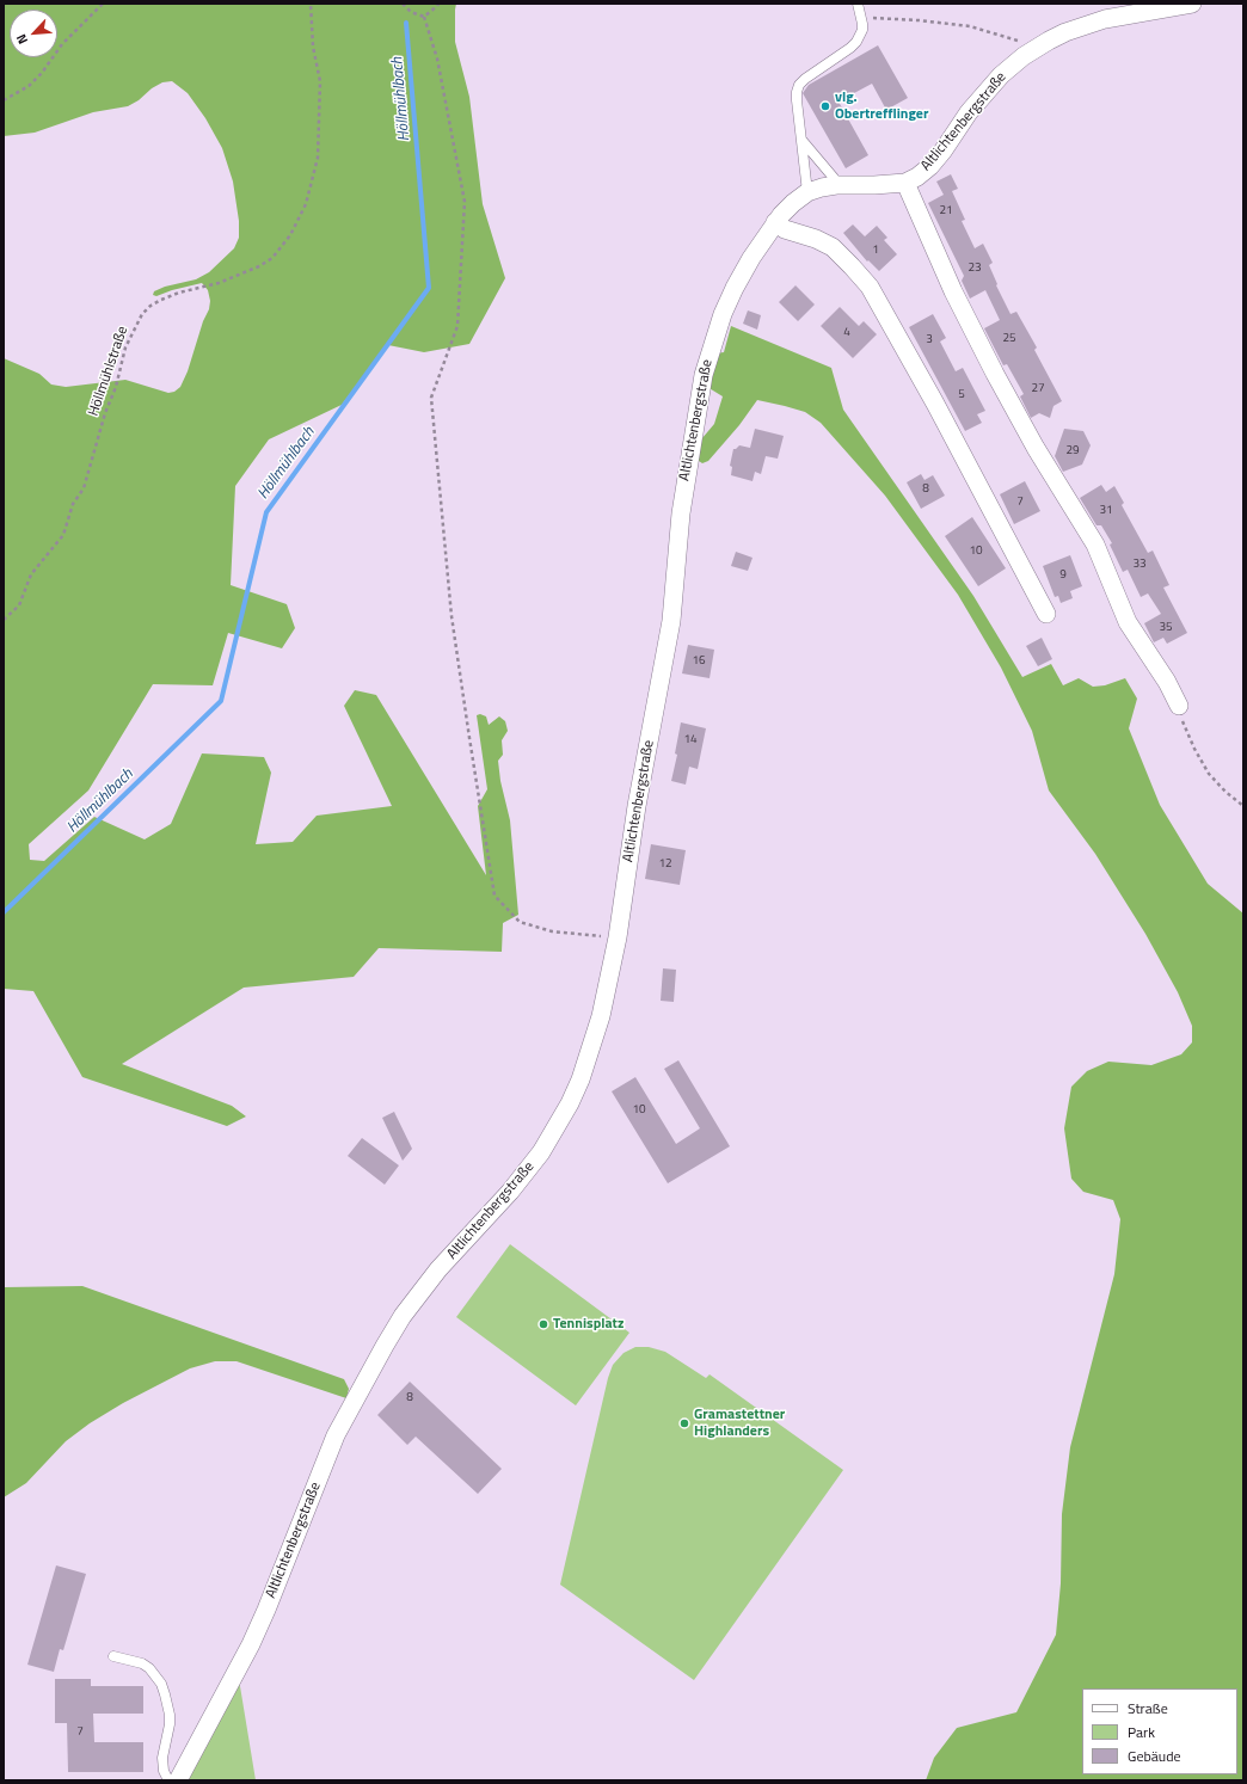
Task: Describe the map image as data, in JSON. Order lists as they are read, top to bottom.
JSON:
{
  "streets": {
    "street": ["Altlichtenbergstraße"],
    "path": ["Höllmühlstraße"]
  },
  "water": ["Höllmühlbach"],
  "places": ["vlg. Obertrefflinger", "Tennisplatz", "Gramastettner Highlanders"],
  "house_numbers": [
    "21",
    "1",
    "23",
    "4",
    "25",
    "3",
    "27",
    "5",
    "29",
    "8",
    "7",
    "31",
    "10",
    "33",
    "9",
    "35",
    "16",
    "14",
    "12",
    "10",
    "8",
    "7"
  ],
  "legend": ["Straße", "Park", "Gebäude"],
  "north": "bottom left"
}
